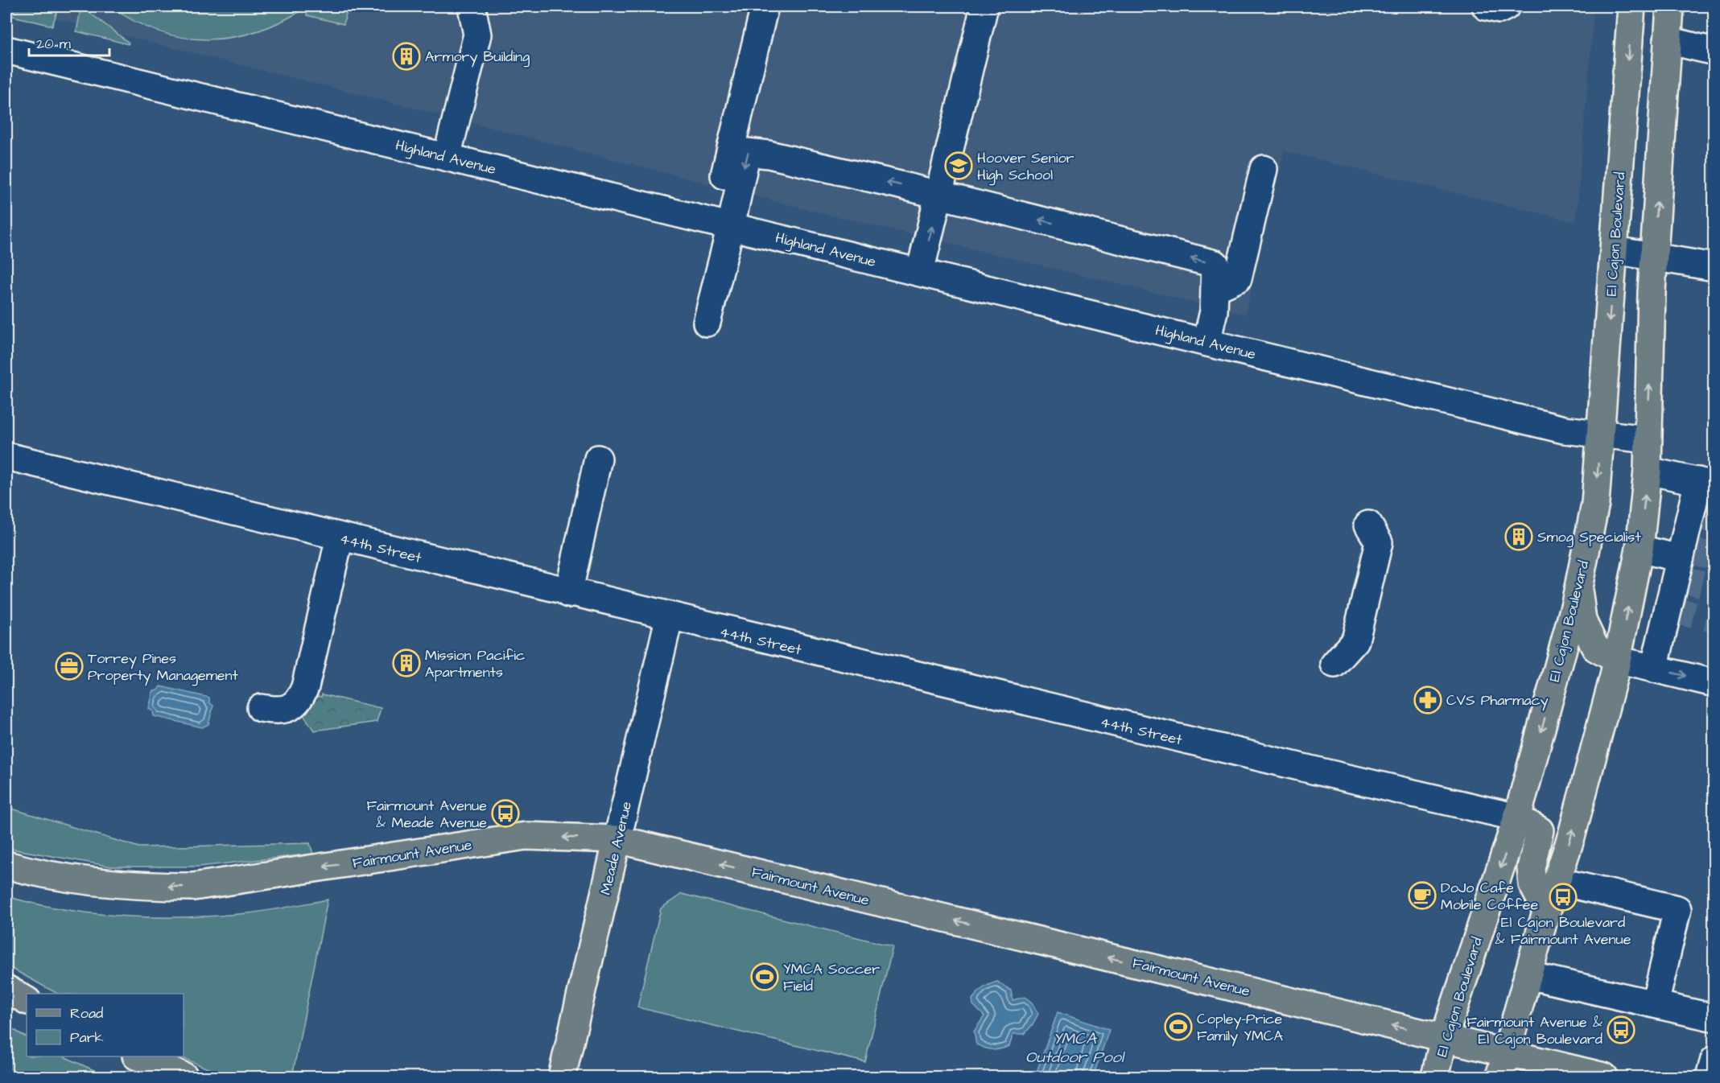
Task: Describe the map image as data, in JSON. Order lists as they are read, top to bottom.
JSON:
{
  "streets": {
    "main road": ["El Cajon Boulevard", "Meade Avenue", "Fairmount Avenue"],
    "street": ["Highland Avenue", "44th Street"]
  },
  "crossings": [
    ["Highland Avenue", "El Cajon Boulevard"],
    ["El Cajon Boulevard", "44th Street"],
    ["El Cajon Boulevard", "Fairmount Avenue"],
    ["44th Street", "Meade Avenue"],
    ["Meade Avenue", "Fairmount Avenue"]
  ],
  "one_way": ["Fairmount Avenue"],
  "water": ["YMCA Outdoor Pool"],
  "places": {
    "building": ["Armory Building", "Smog Specialist", "Mission Pacific Apartments"],
    "school or university": ["Hoover Senior High School"],
    "office": ["Torrey Pines Property Management"],
    "pharmacy": ["CVS Pharmacy"],
    "bus stop": ["Fairmount Avenue & Meade Avenue", "El Cajon Boulevard & Fairmount Avenue", "Fairmount Avenue & El Cajon Boulevard"],
    "cafe": ["DoJo Cafe Mobile Coffee"],
    "sports": ["YMCA Soccer Field", "Copley-Price Family YMCA"]
  },
  "legend": ["Road", "Park"],
  "scale_bar": "20 m"
}
